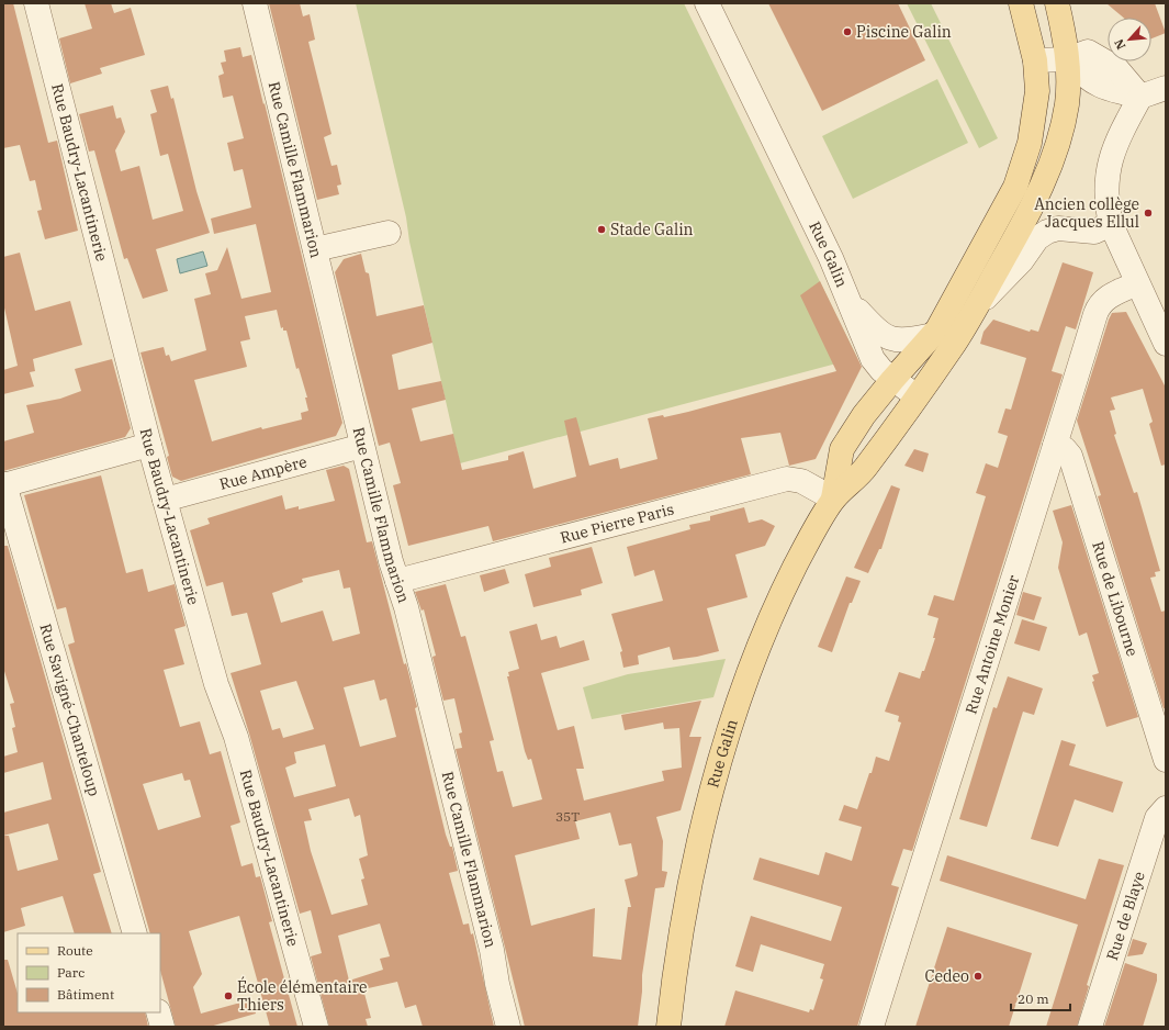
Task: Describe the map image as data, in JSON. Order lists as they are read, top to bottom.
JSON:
{
  "streets": {
    "main road": ["Rue Galin"],
    "street": [
      "Rue Camille Flammarion",
      "Rue Baudry-Lacantinerie",
      "Rue Ampère",
      "Rue Pierre Paris",
      "Rue de Libourne",
      "Rue Antoine Monier",
      "Rue Savigné-Chanteloup",
      "Rue de Blaye"
    ]
  },
  "crossings": [
    ["Rue Camille Flammarion", "Rue Ampère"],
    ["Rue Camille Flammarion", "Rue Pierre Paris"],
    ["Rue Baudry-Lacantinerie", "Rue Ampère"],
    ["Rue Galin", "Rue Pierre Paris"],
    ["Rue de Libourne", "Rue Antoine Monier"]
  ],
  "places": [
    "Piscine Galin",
    "Ancien collège Jacques Ellul",
    "Stade Galin",
    "Cedeo",
    "École élémentaire Thiers"
  ],
  "house_numbers": ["35T"],
  "legend": ["Route", "Parc", "Bâtiment"],
  "scale_bar": "20 m",
  "north": "bottom left"
}
